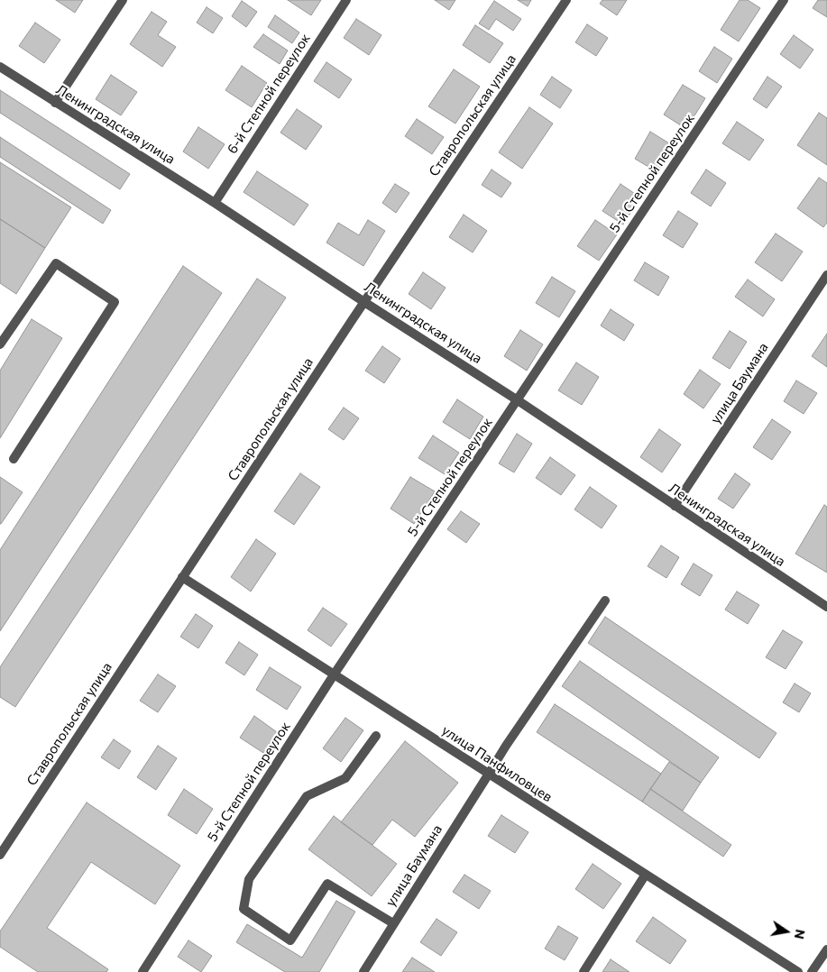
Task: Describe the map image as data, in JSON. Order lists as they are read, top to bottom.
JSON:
{
  "streets": {
    "street": [
      "6-й Степной переулок",
      "Ставропольская улица",
      "Ленинградская улица",
      "5-й Степной переулок",
      "улица Баумана",
      "улица Панфиловцев"
    ]
  },
  "crossings": [
    ["6-й Степной переулок", "Ленинградская улица"],
    ["Ставропольская улица", "Ленинградская улица"],
    ["Ставропольская улица", "улица Панфиловцев"],
    ["Ленинградская улица", "5-й Степной переулок"],
    ["Ленинградская улица", "улица Баумана"],
    ["5-й Степной переулок", "улица Панфиловцев"],
    ["улица Баумана", "улица Панфиловцев"]
  ],
  "north": "right"
}
